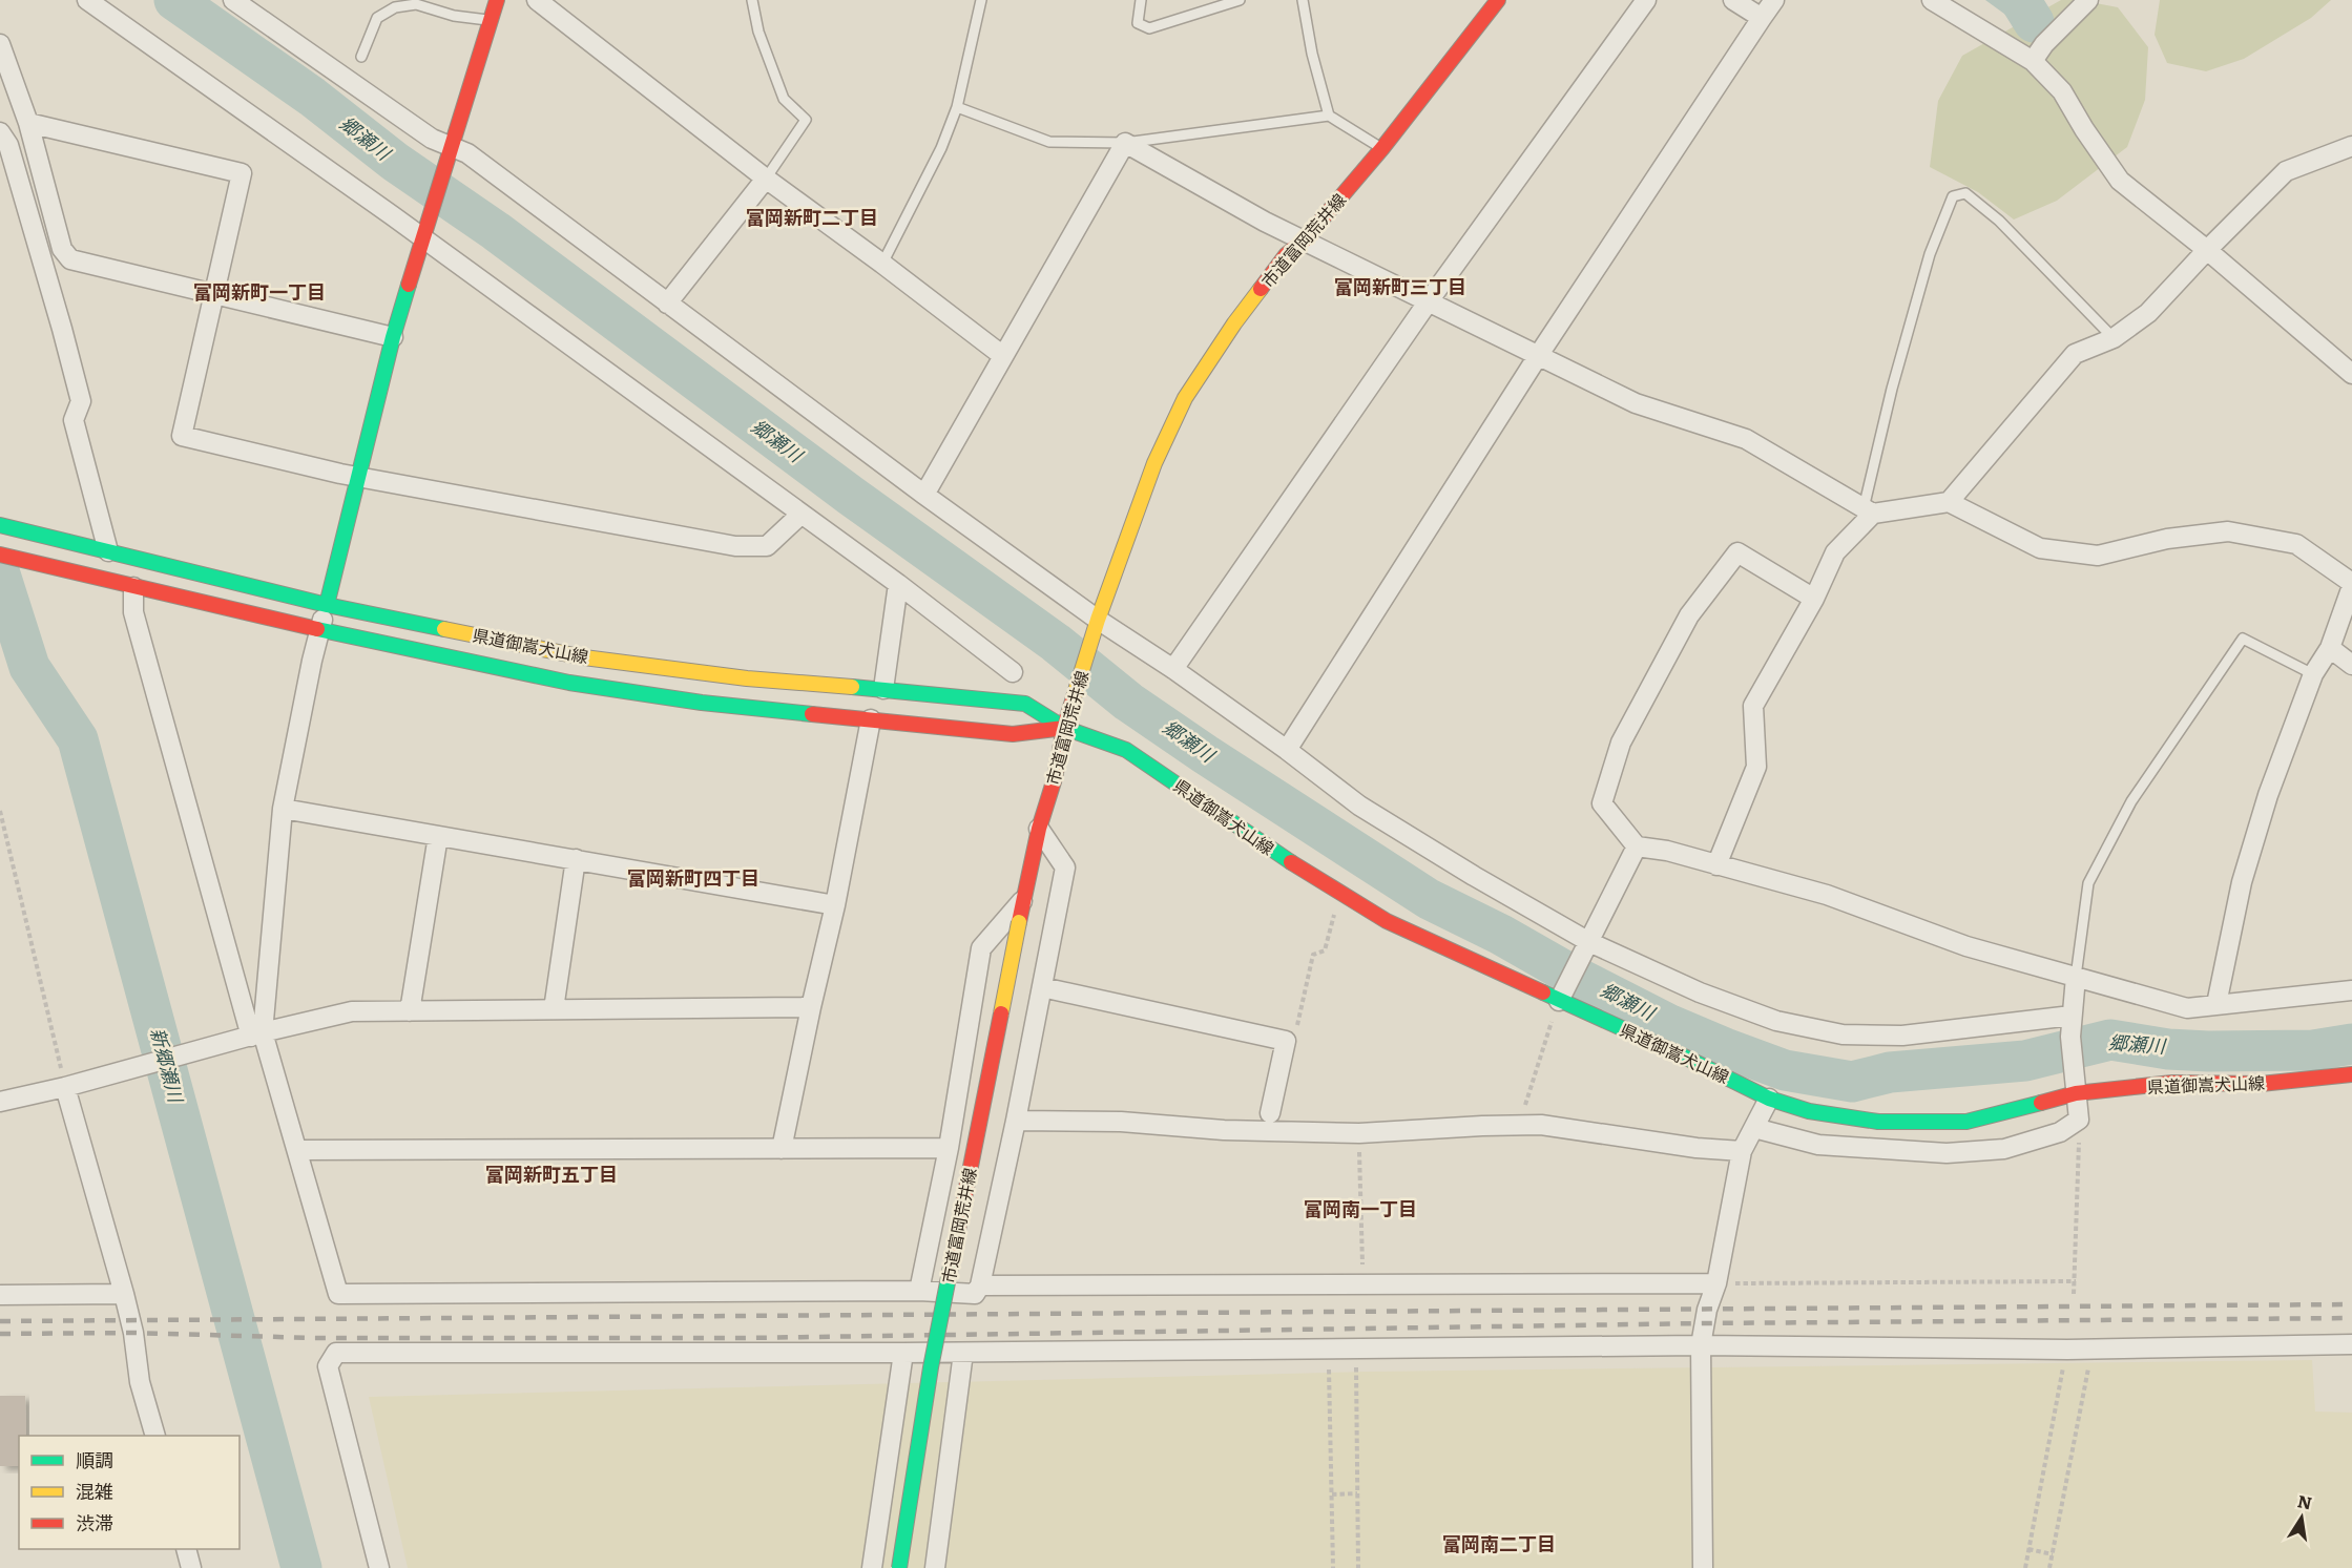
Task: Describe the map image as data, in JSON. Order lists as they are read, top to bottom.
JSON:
{
  "streets": {
    "main road": ["市道富岡荒井線", "県道御嵩犬山線"]
  },
  "crossings": [
    ["市道富岡荒井線", "県道御嵩犬山線"]
  ],
  "districts": [
    "富岡新町二丁目",
    "富岡新町三丁目",
    "富岡新町一丁目",
    "富岡新町四丁目",
    "富岡新町五丁目",
    "富岡南一丁目",
    "富岡南二丁目"
  ],
  "water": ["郷瀬川", "新郷瀬川"],
  "legend": ["順調", "混雑", "渋滞"],
  "north": "top"
}
